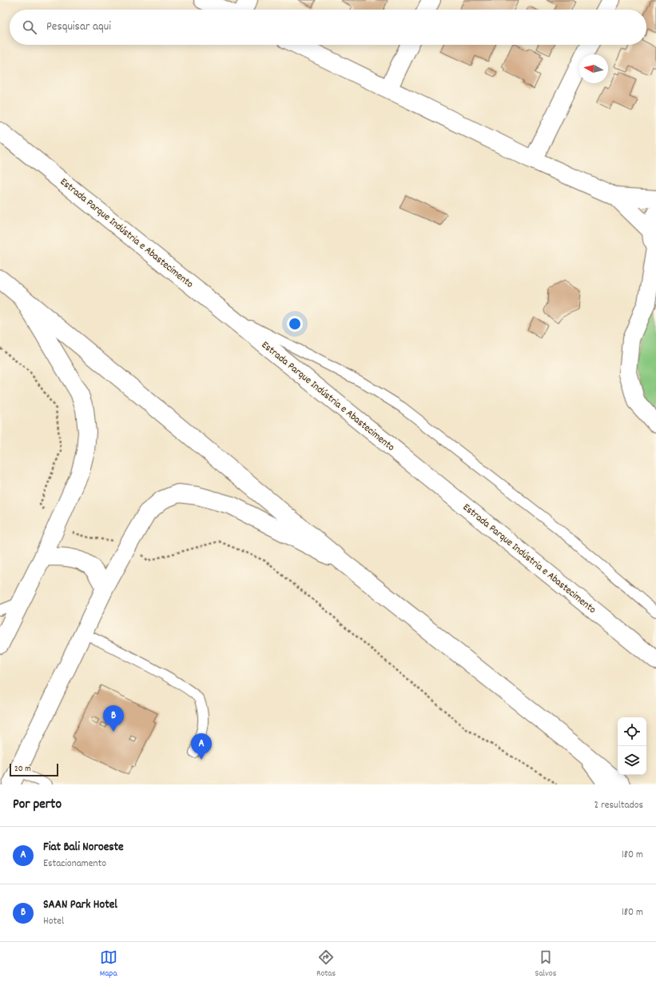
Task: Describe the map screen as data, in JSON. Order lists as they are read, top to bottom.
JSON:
{
  "streets": {
    "main road": ["Estrada Parque Indústria e Abastecimento"]
  },
  "scale_bar": "20 m",
  "north": "left",
  "page": {
    "search": "Pesquisar aqui",
    "pins": ["B", "A"],
    "scale": "20 m",
    "heading": ["Por perto", "2 resultados"],
    "list": [
      {
        "mark": "A",
        "name": "Fiat Bali Noroeste",
        "note": "Estacionamento",
        "value": "180 m"
      },
      {
        "mark": "B",
        "name": "SAAN Park Hotel",
        "note": "Hotel",
        "value": "180 m"
      }
    ],
    "nav": ["Mapa", "Rotas", "Salvos"]
  }
}
